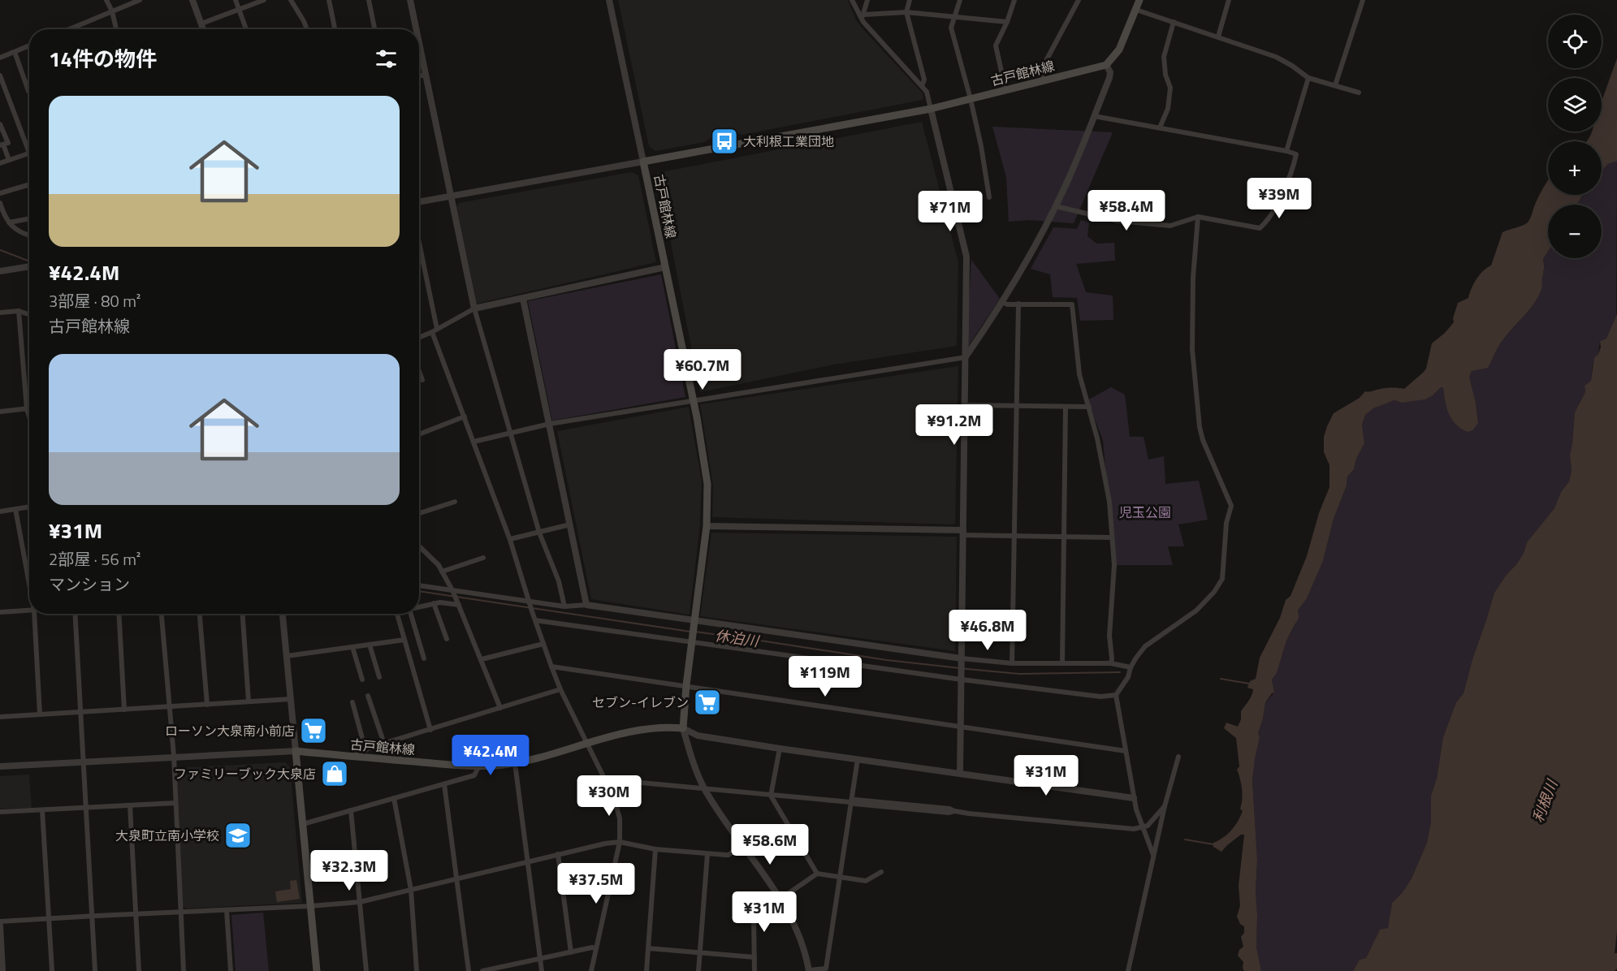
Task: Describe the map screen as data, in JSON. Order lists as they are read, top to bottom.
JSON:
{
  "streets": {
    "main road": ["古戸館林線"]
  },
  "water": ["休泊川", "利根川"],
  "parks": ["児玉公園"],
  "places": {
    "bus stop": ["大利根工業団地"],
    "supermarket": ["セブン-イレブン", "ローソン大泉南小前店"],
    "shop": ["ファミリーブック大泉店"],
    "school or university": ["大泉町立南小学校"]
  },
  "page": {
    "map_buttons": ["+", "−"],
    "heading": "14件の物件",
    "list": [
      {
        "name": "¥42.4M",
        "note": "3部屋 · 80 m² · 古戸館林線"
      },
      {
        "name": "¥31M",
        "note": "2部屋 · 56 m² · マンション"
      }
    ],
    "price": [
      "¥39M",
      "¥58.4M",
      "¥71M",
      "¥60.7M",
      "¥91.2M",
      "¥46.8M",
      "¥119M",
      "¥42.4M",
      "¥31M",
      "¥30M",
      "¥58.6M",
      "¥32.3M",
      "¥37.5M",
      "¥31M"
    ]
  }
}
